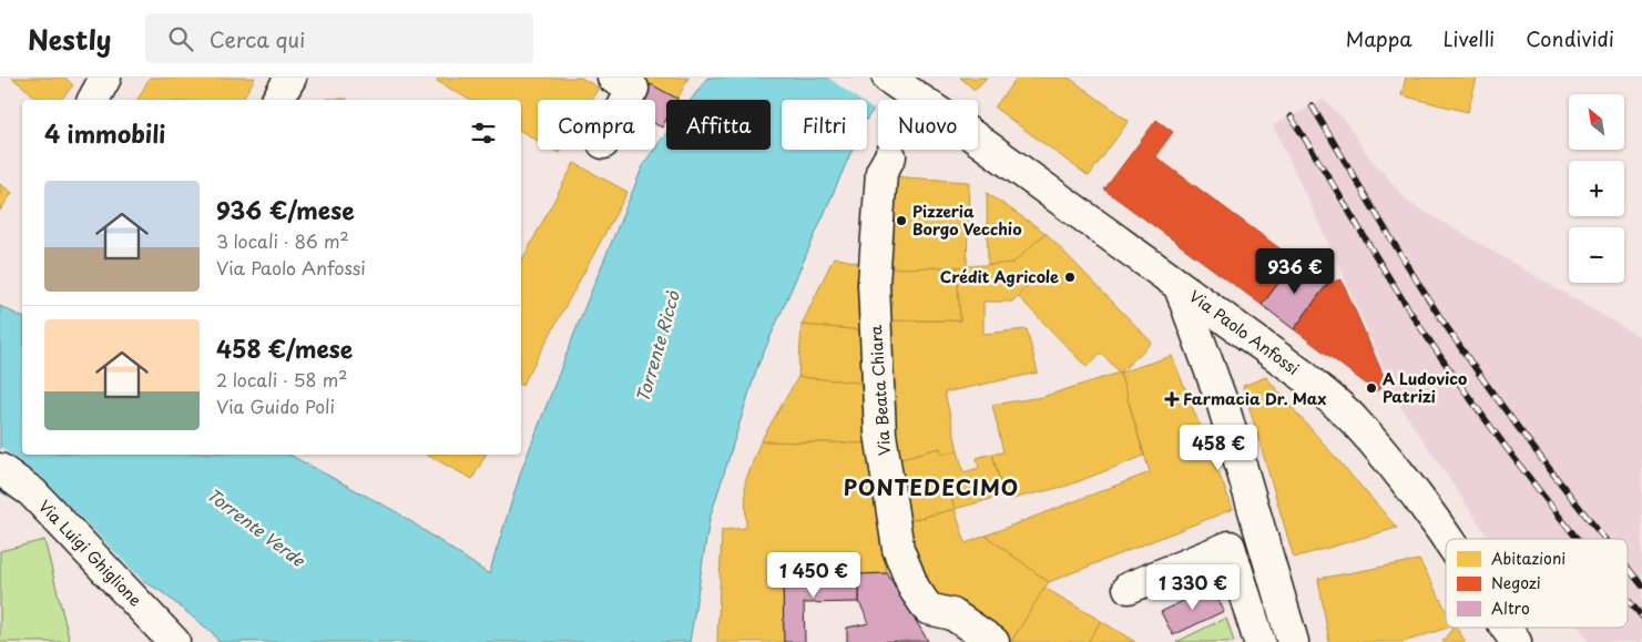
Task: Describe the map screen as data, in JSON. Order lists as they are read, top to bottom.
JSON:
{
  "streets": {
    "street": ["Via Paolo Anfossi", "Via Beata Chiara", "Via Luigi Ghiglione"]
  },
  "districts": ["PONTEDECIMO"],
  "water": ["Torrente Riccò", "Torrente Verde"],
  "places": {
    "other": ["Pizzeria Borgo Vecchio", "Crédit Agricole", "A Ludovico Patrizi"],
    "health": ["Farmacia Dr. Max"]
  },
  "legend": ["Abitazioni", "Negozi", "Altro"],
  "north": "top left",
  "page": {
    "header": "Nestly",
    "search": "Cerca qui",
    "nav": ["Mappa", "Livelli", "Condividi"],
    "map_buttons": ["+", "−"],
    "chip": [
      "Compra",
      "Affitta",
      "Filtri",
      "Nuovo"
    ],
    "heading": "4 immobili",
    "list": [
      {
        "name": "936 €/mese",
        "note": "3 locali · 86 m² · Via Paolo Anfossi"
      },
      {
        "name": "458 €/mese",
        "note": "2 locali · 58 m² · Via Guido Poli"
      }
    ],
    "price": [
      "936 €",
      "458 €",
      "1 450 €",
      "1 330 €"
    ]
  }
}
